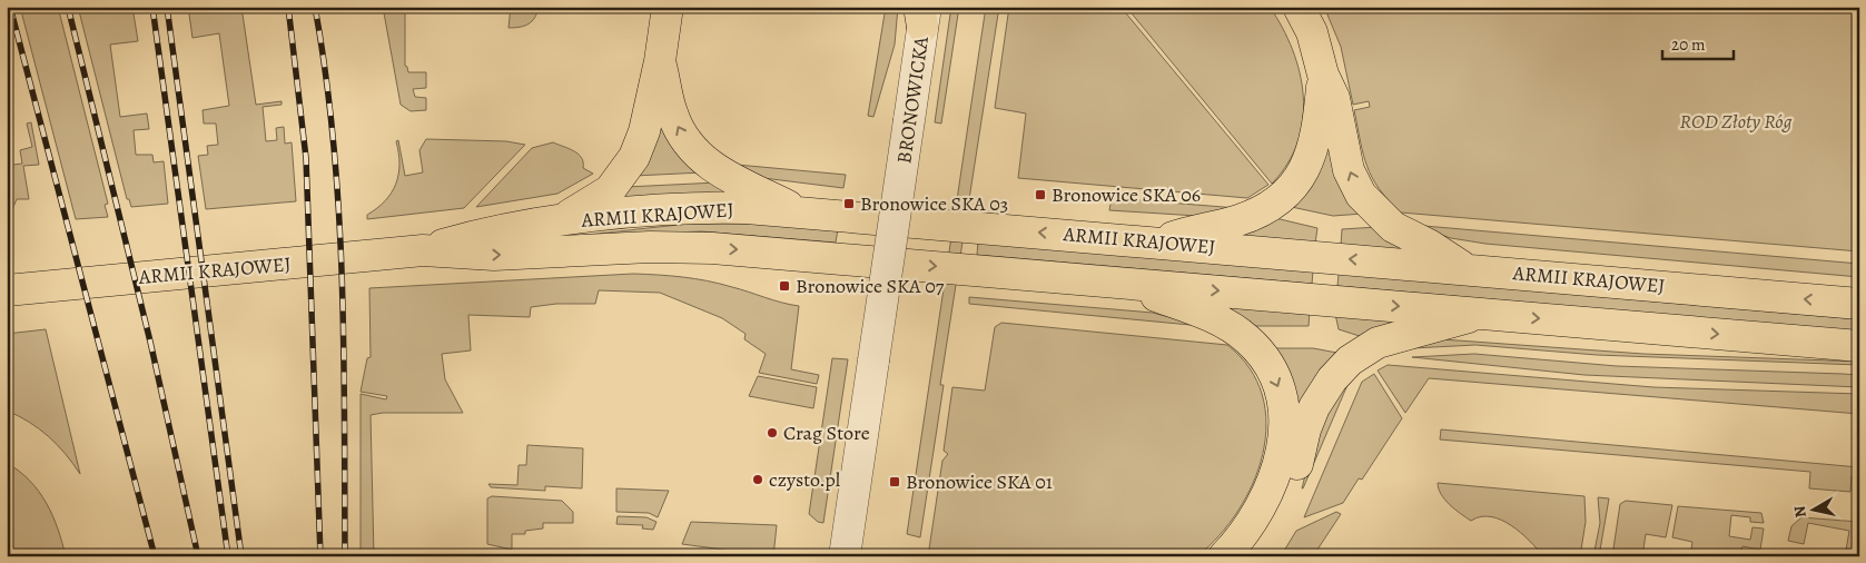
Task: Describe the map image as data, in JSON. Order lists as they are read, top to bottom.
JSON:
{
  "streets": {
    "main road": ["ARMII KRAJOWEJ"],
    "street": ["BRONOWICKA"]
  },
  "parks": ["ROD Złoty Róg"],
  "places": {
    "transit": [
      "Bronowice SKA 06",
      "Bronowice SKA 03",
      "Bronowice SKA 07",
      "Bronowice SKA 01"
    ],
    "other": ["Crag Store", "czysto.pl"]
  },
  "scale_bar": "20 m",
  "north": "left"
}
